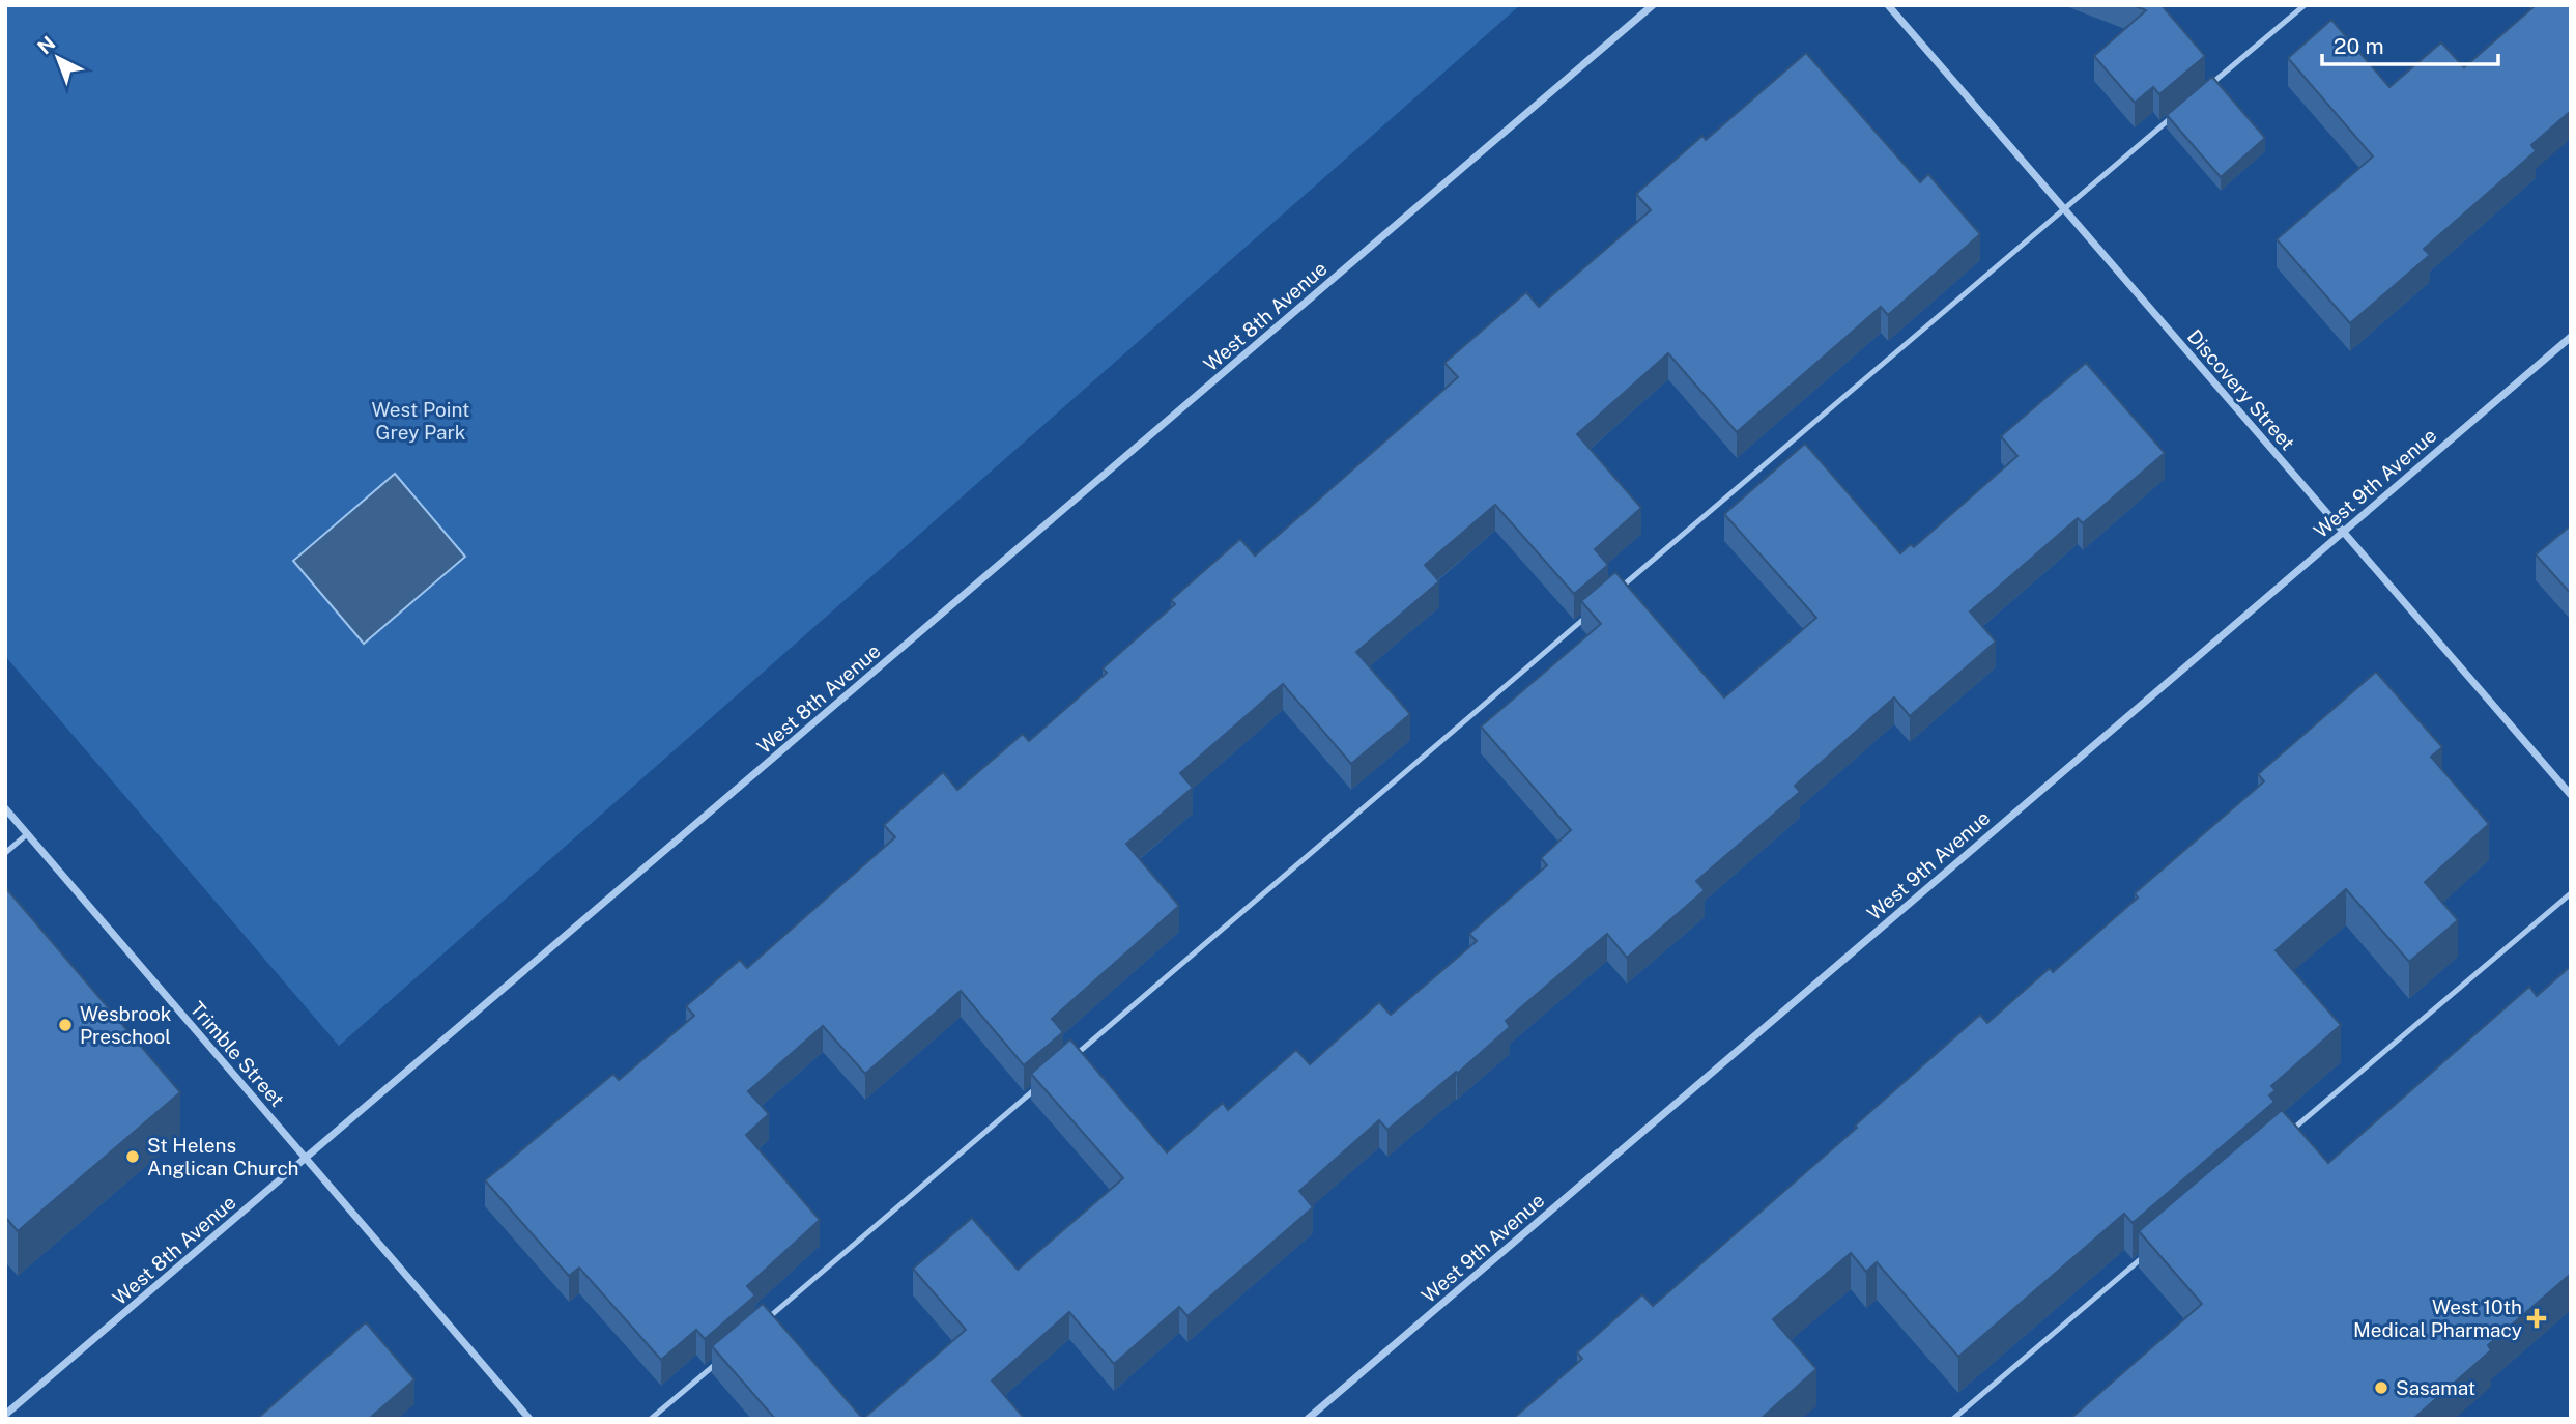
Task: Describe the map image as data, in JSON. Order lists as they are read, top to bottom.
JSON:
{
  "streets": {
    "street": [
      "West 8th Avenue",
      "Discovery Street",
      "West 9th Avenue",
      "Trimble Street"
    ]
  },
  "crossings": [
    ["West 8th Avenue", "Trimble Street"],
    ["Discovery Street", "West 9th Avenue"]
  ],
  "parks": ["West Point Grey Park"],
  "places": {
    "other": ["Wesbrook Preschool", "St Helens Anglican Church", "Sasamat"],
    "health": ["West 10th Medical Pharmacy"]
  },
  "scale_bar": "20 m",
  "north": "top left"
}
